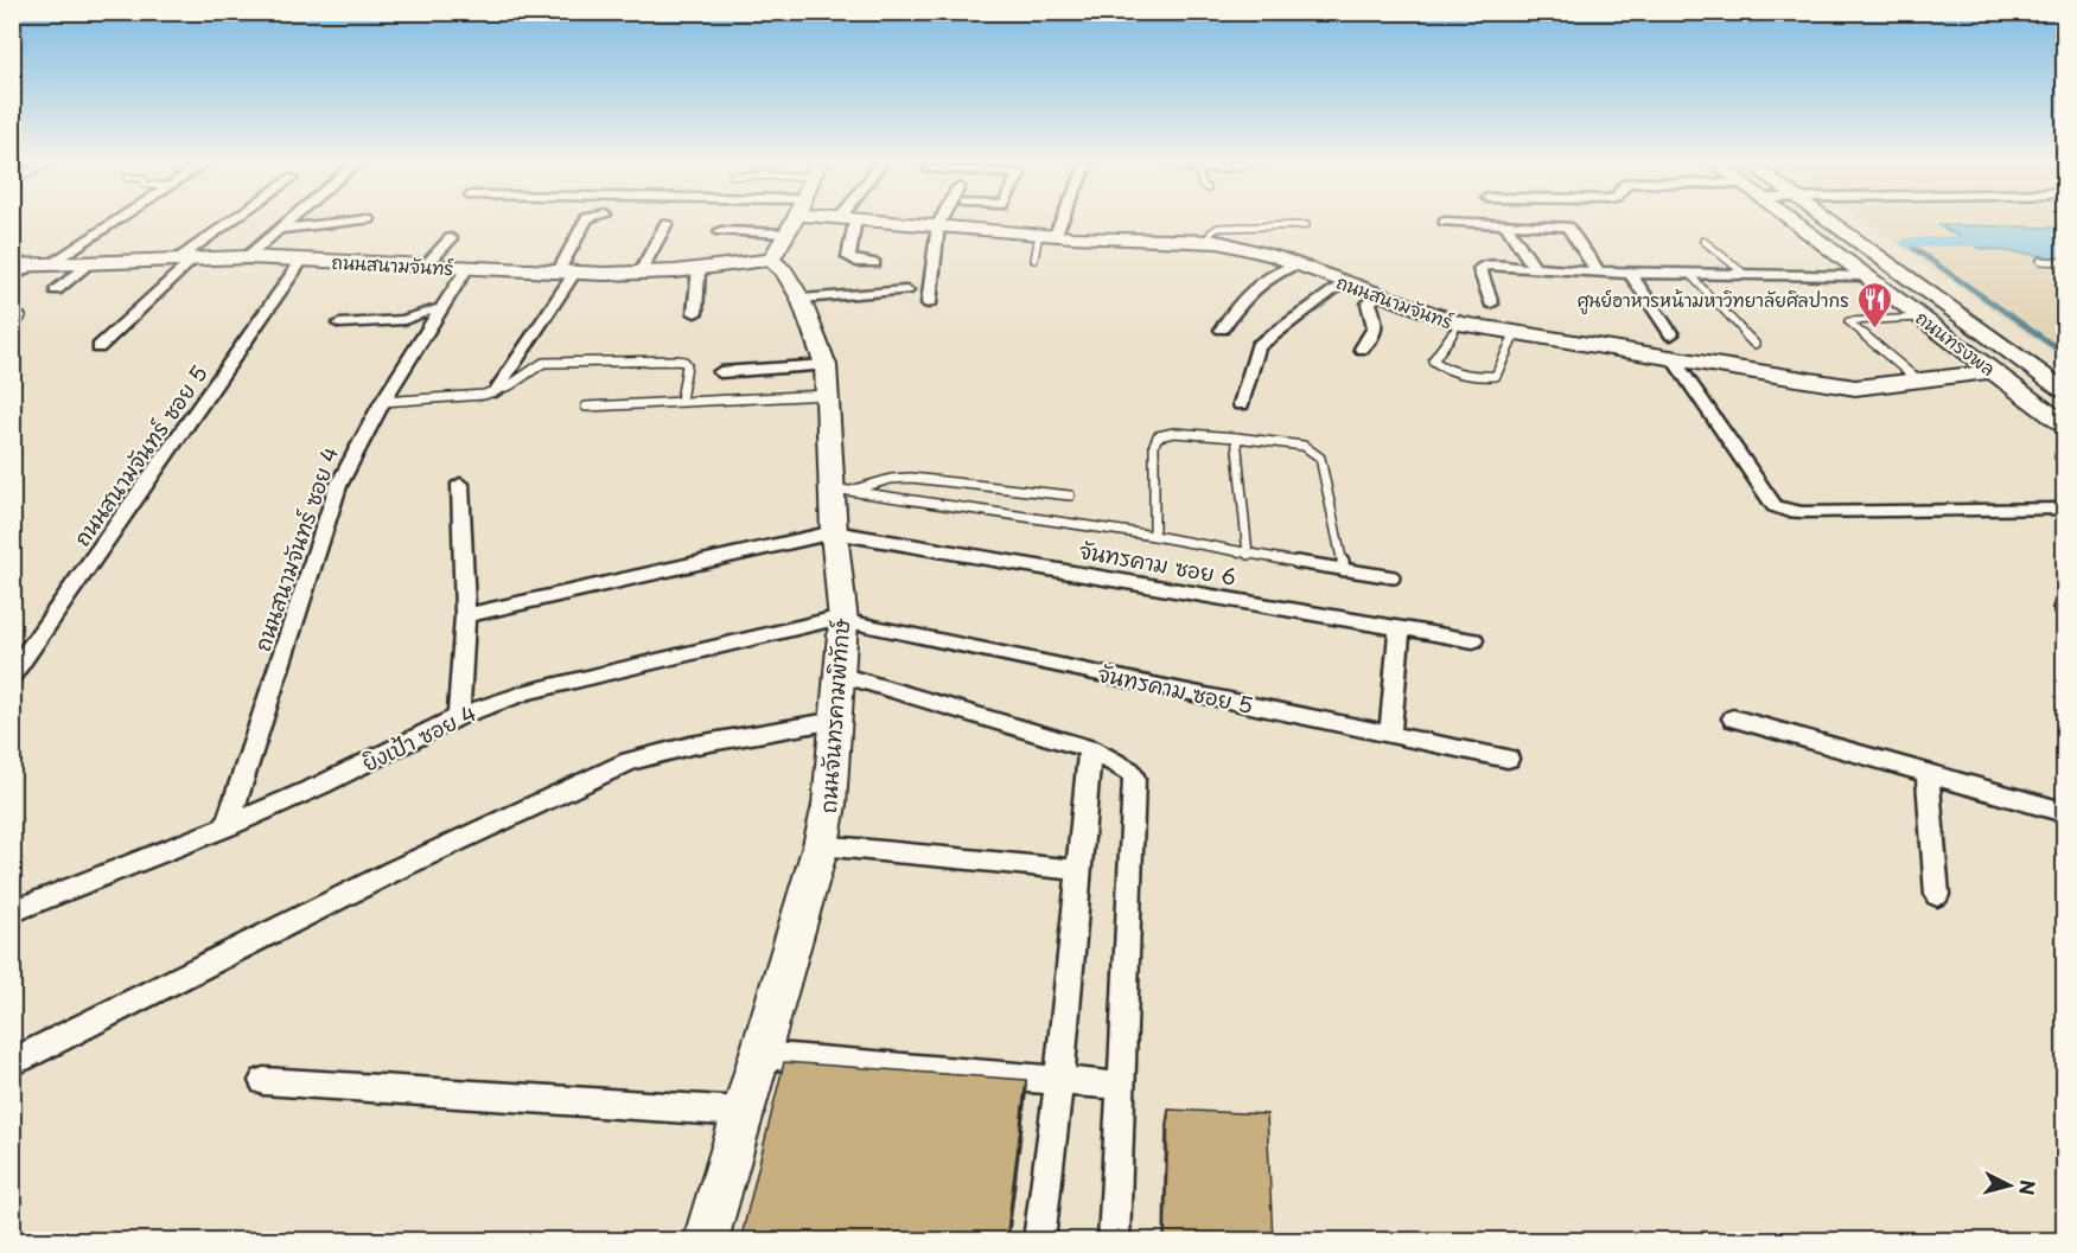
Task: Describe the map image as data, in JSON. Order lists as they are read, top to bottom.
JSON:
{
  "streets": {
    "street": [
      "ถนนสนามจันทร์",
      "ถนนทรงพล",
      "ถนนสนามจันทร์ ซอย 5",
      "ถนนสนามจันทร์ ซอย 4",
      "จันทรคาม ซอย 6",
      "จันทรคาม ซอย 5",
      "ถนนจันทรคามพิทักษ์",
      "ยิงเป้า ซอย 4"
    ]
  },
  "crossings": [
    ["ถนนสนามจันทร์", "ถนนทรงพล"],
    ["ถนนสนามจันทร์", "ถนนสนามจันทร์ ซอย 5"],
    ["ถนนสนามจันทร์", "ถนนสนามจันทร์ ซอย 4"],
    ["ถนนสนามจันทร์", "ถนนจันทรคามพิทักษ์"],
    ["ถนนสนามจันทร์ ซอย 4", "ยิงเป้า ซอย 4"],
    ["จันทรคาม ซอย 6", "ถนนจันทรคามพิทักษ์"],
    ["จันทรคาม ซอย 5", "ถนนจันทรคามพิทักษ์"],
    ["จันทรคาม ซอย 5", "ยิงเป้า ซอย 4"],
    ["ถนนจันทรคามพิทักษ์", "ยิงเป้า ซอย 4"]
  ],
  "places": {
    "restaurant": ["ศูนย์อาหารหน้ามหาวิทยาลัยศิลปากร"]
  },
  "north": "right"
}
